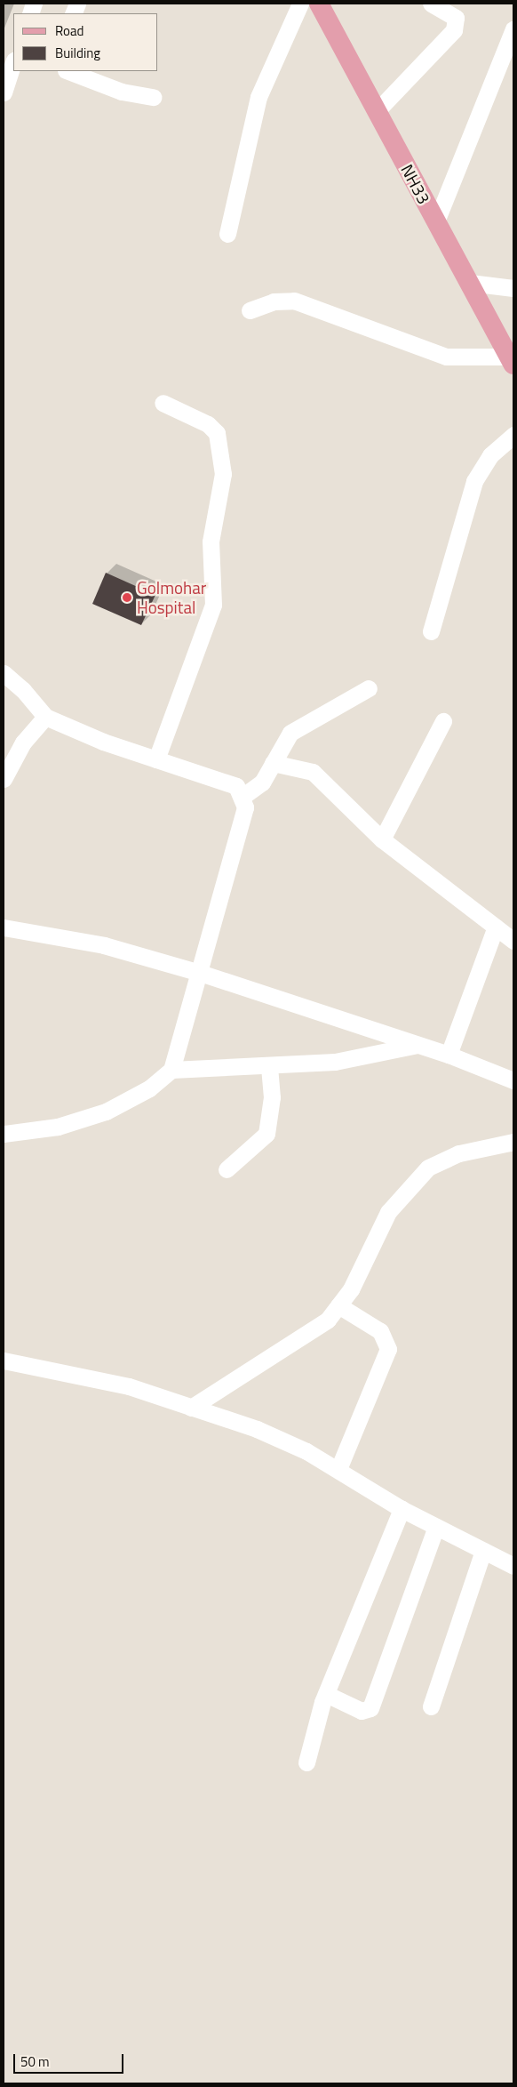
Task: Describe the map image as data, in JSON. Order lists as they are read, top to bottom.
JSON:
{
  "streets": {
    "main road": ["NH33"]
  },
  "places": ["Golmohar Hospital"],
  "legend": ["Road", "Building"],
  "scale_bar": "50 m"
}
